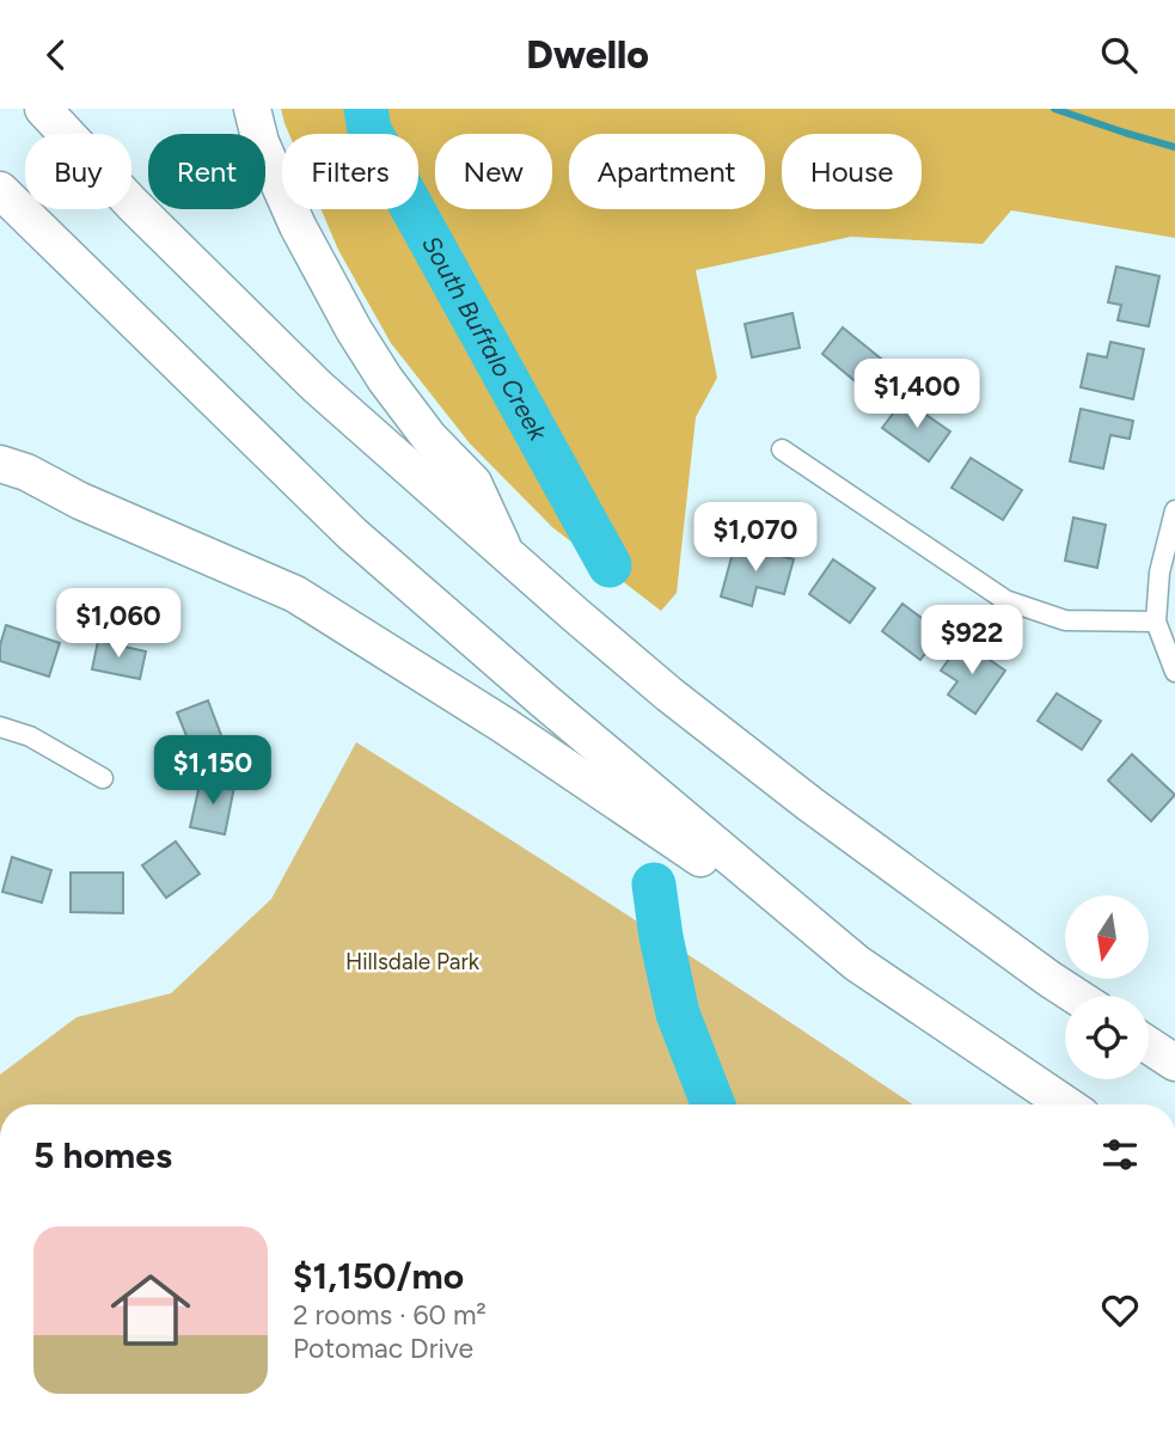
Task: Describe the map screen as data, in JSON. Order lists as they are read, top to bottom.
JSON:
{
  "water": ["South Buffalo Creek"],
  "parks": ["Hillsdale Park"],
  "north": "bottom",
  "page": {
    "header": "Dwello",
    "chip": [
      "Buy",
      "Rent",
      "Filters",
      "New",
      "Apartment",
      "House"
    ],
    "price": [
      "$1,400",
      "$1,070",
      "$1,060",
      "$922",
      "$1,150"
    ],
    "heading": "5 homes",
    "list": [
      {
        "name": "$1,150/mo",
        "note": "2 rooms · 60 m² · Potomac Drive"
      }
    ]
  }
}
